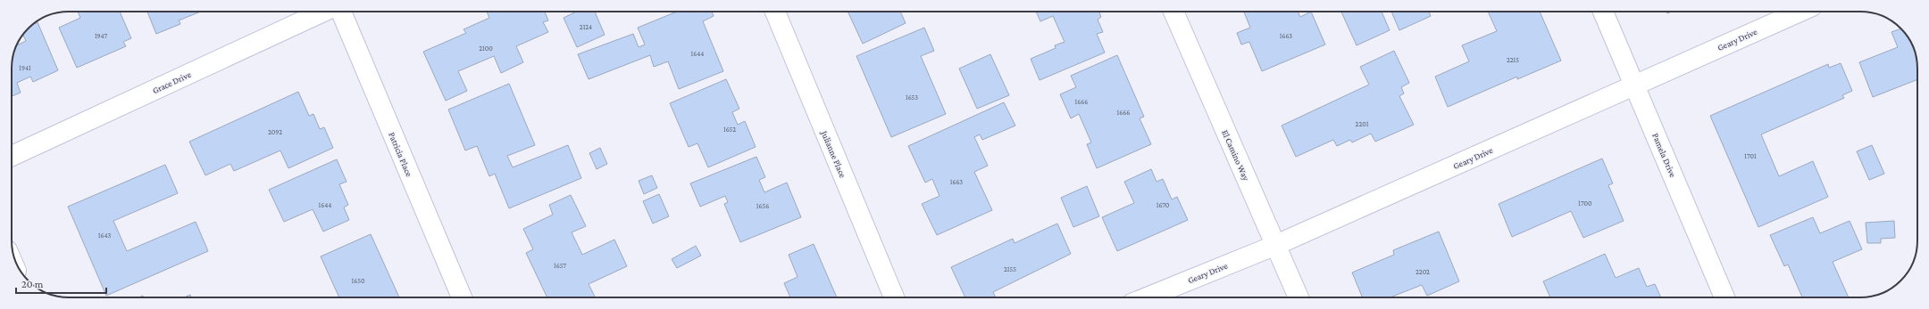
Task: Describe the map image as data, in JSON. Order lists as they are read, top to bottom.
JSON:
{
  "streets": {
    "street": [
      "Geary Drive",
      "Grace Drive",
      "Patricia Place",
      "Julianne Place",
      "El Camino Way",
      "Pamela Drive"
    ]
  },
  "crossings": [
    ["Geary Drive", "El Camino Way"],
    ["Geary Drive", "Pamela Drive"]
  ],
  "house_numbers": [
    "2124",
    "1947",
    "1663",
    "2100",
    "1644",
    "2215",
    "1941",
    "1653",
    "1666",
    "1666",
    "2201",
    "1652",
    "2092",
    "1701",
    "1663",
    "1700",
    "1644",
    "1670",
    "1656",
    "1643",
    "1657",
    "2155",
    "2202",
    "1650"
  ],
  "scale_bar": "20 m"
}
